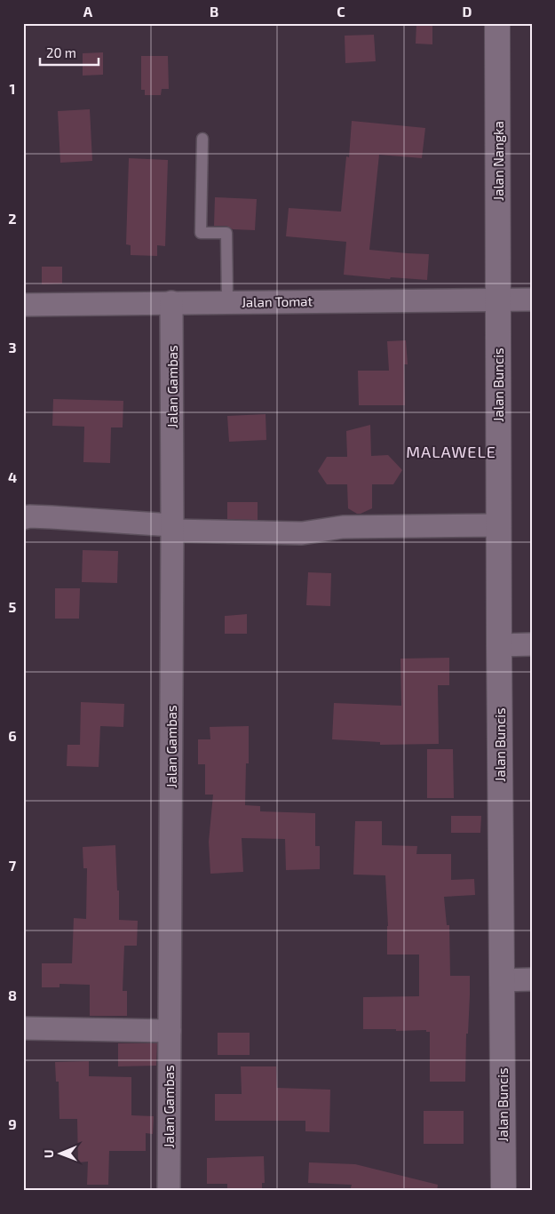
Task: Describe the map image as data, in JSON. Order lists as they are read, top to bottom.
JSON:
{
  "streets": {
    "street": [
      "Jalan Nangka",
      "Jalan Tomat",
      "Jalan Buncis",
      "Jalan Gambas"
    ]
  },
  "crossings": [
    ["Jalan Nangka", "Jalan Tomat"],
    ["Jalan Nangka", "Jalan Buncis"],
    ["Jalan Tomat", "Jalan Buncis"],
    ["Jalan Tomat", "Jalan Gambas"]
  ],
  "districts": ["MALAWELE"],
  "scale_bar": "20 m",
  "north": "left",
  "grid": {
    "columns": [
      "A",
      "B",
      "C",
      "D"
    ],
    "rows": [
      "1",
      "2",
      "3",
      "4",
      "5",
      "6",
      "7",
      "8",
      "9"
    ]
  }
}
